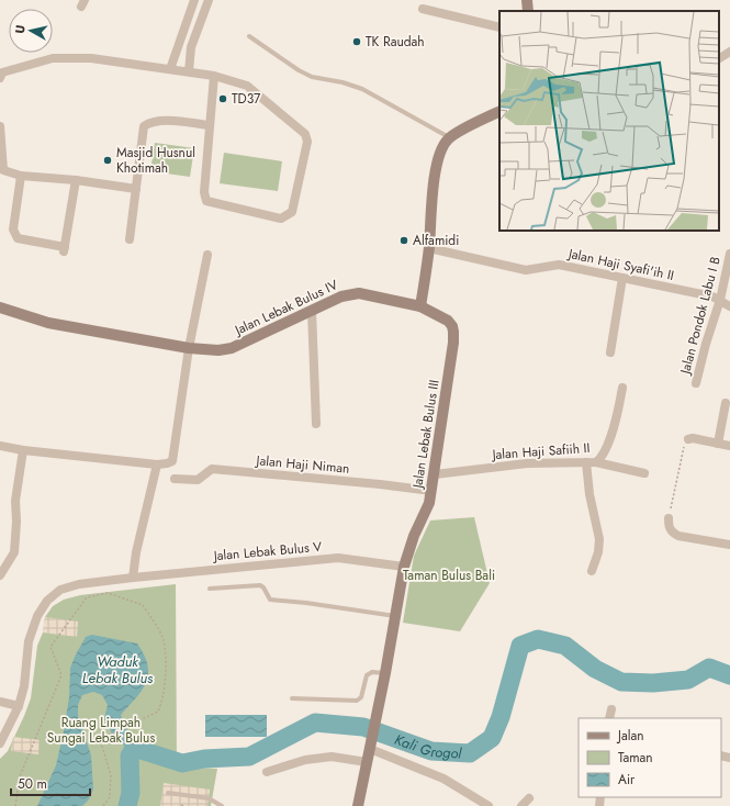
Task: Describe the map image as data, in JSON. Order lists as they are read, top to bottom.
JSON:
{
  "streets": {
    "street": [
      "Jalan Haji Syafi'ih II",
      "Jalan Lebak Bulus IV",
      "Jalan Pondok Labu I B",
      "Jalan Lebak Bulus III",
      "Jalan Haji Safiih II",
      "Jalan Haji Niman",
      "Jalan Lebak Bulus V"
    ]
  },
  "crossings": [
    ["Jalan Haji Syafi'ih II", "Jalan Pondok Labu I B"],
    ["Jalan Lebak Bulus IV", "Jalan Lebak Bulus III"],
    ["Jalan Lebak Bulus III", "Jalan Haji Safiih II"],
    ["Jalan Lebak Bulus III", "Jalan Haji Niman"],
    ["Jalan Lebak Bulus III", "Jalan Lebak Bulus V"]
  ],
  "water": ["Waduk Lebak Bulus", "Kali Grogol"],
  "parks": ["Taman Bulus Bali", "Ruang Limpah Sungai Lebak Bulus"],
  "places": [
    "TK Raudah",
    "TD37",
    "Masjid Husnul Khotimah",
    "Alfamidi"
  ],
  "legend": ["Jalan", "Taman", "Air"],
  "scale_bar": "50 m",
  "north": "left"
}
